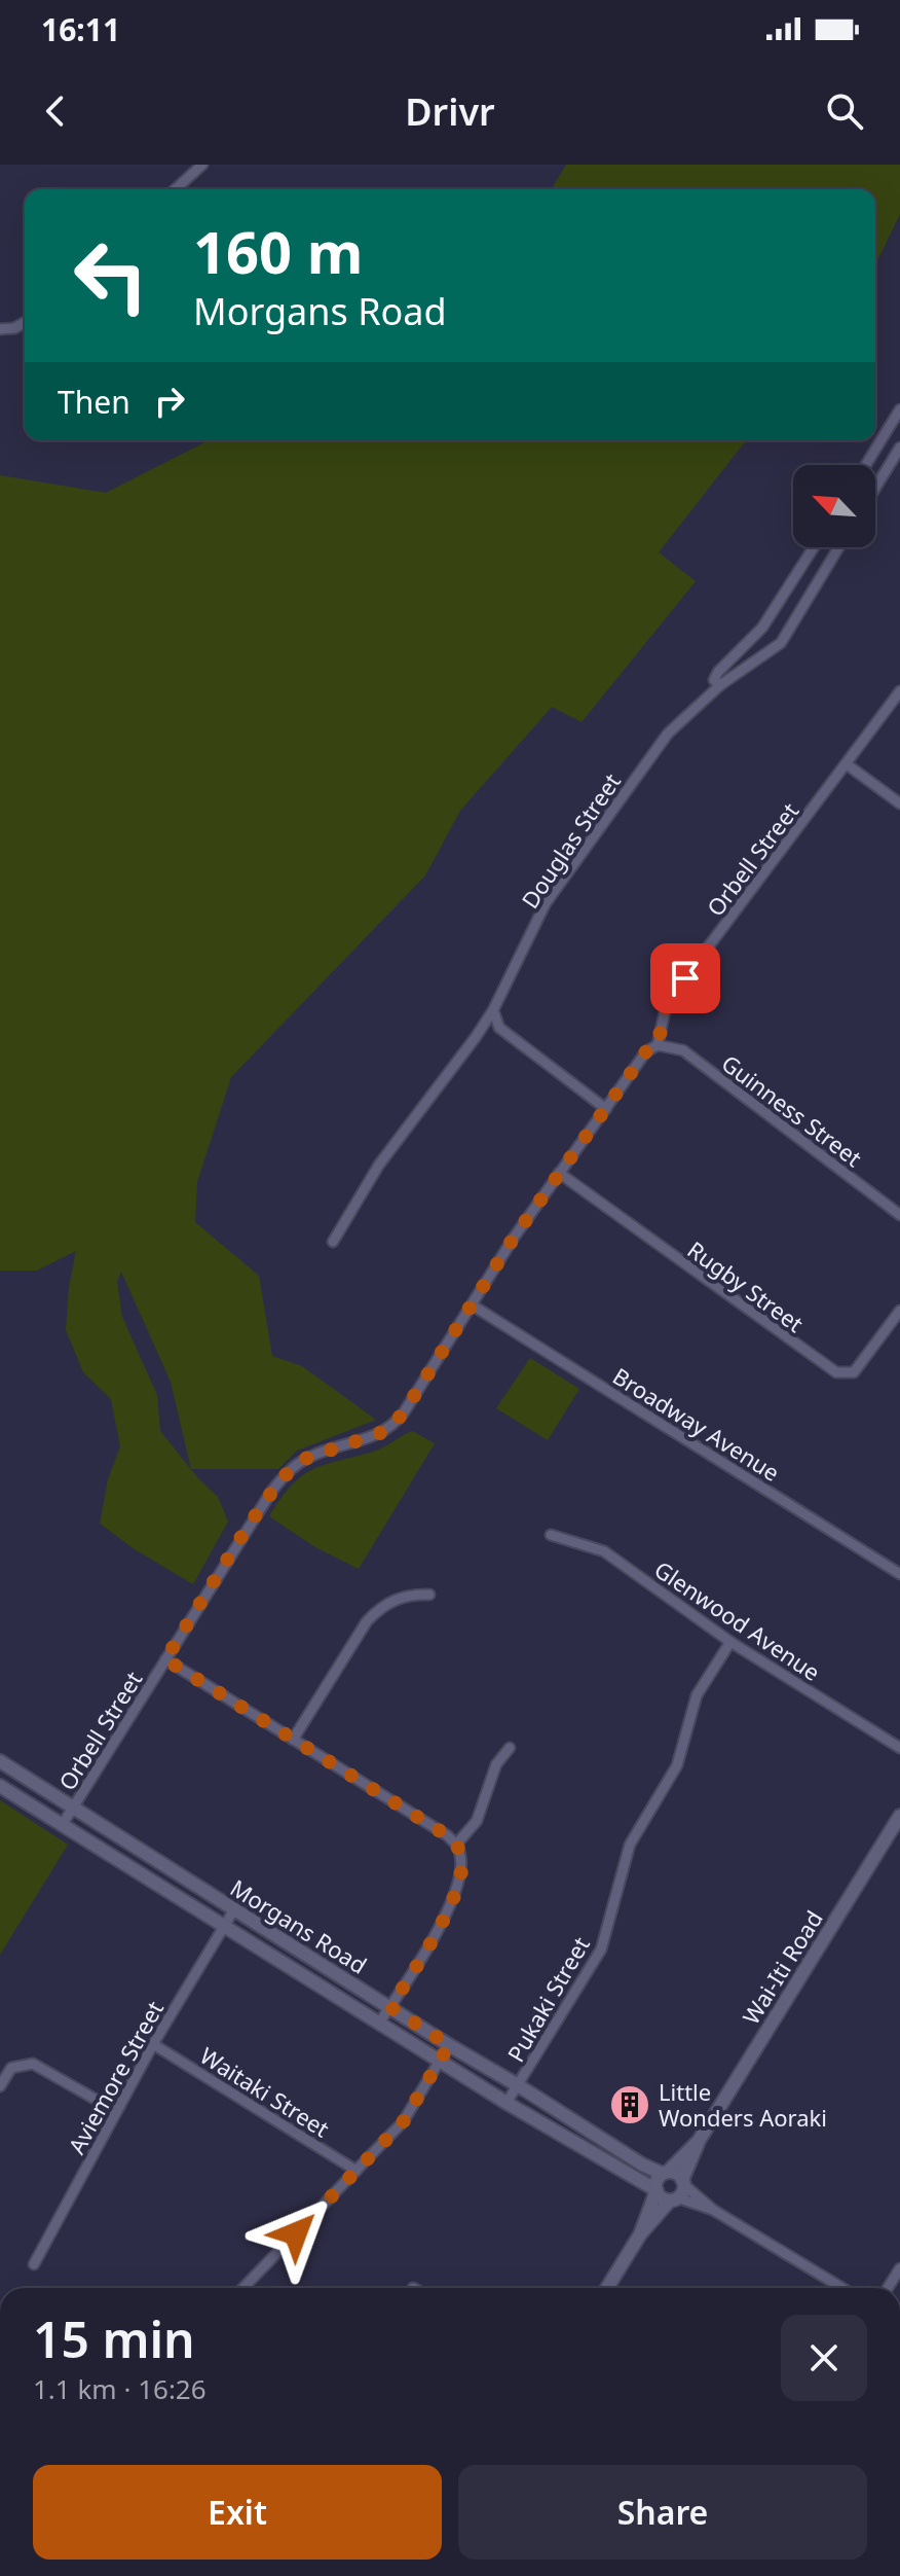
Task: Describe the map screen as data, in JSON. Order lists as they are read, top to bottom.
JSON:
{
  "streets": {
    "street": [
      "Douglas Street",
      "Orbell Street",
      "Guinness Street",
      "Rugby Street",
      "Broadway Avenue",
      "Glenwood Avenue",
      "Morgans Road",
      "Wai-Iti Road",
      "Pukaki Street",
      "Aviemore Street",
      "Waitaki Street"
    ]
  },
  "crossings": [
    ["Orbell Street", "Guinness Street"],
    ["Orbell Street", "Rugby Street"],
    ["Orbell Street", "Broadway Avenue"],
    ["Orbell Street", "Morgans Road"],
    ["Glenwood Avenue", "Pukaki Street"],
    ["Morgans Road", "Wai-Iti Road"],
    ["Morgans Road", "Pukaki Street"],
    ["Morgans Road", "Aviemore Street"],
    ["Aviemore Street", "Waitaki Street"]
  ],
  "places": {
    "building": ["Little Wonders Aoraki"]
  },
  "north": "top left",
  "page": {
    "status": "16:11",
    "header": "Drivr",
    "turn": ["160 m", "Morgans Road"],
    "then": "Then",
    "heading": ["15 min", "1.1 km · 16:26"],
    "buttons": ["Exit", "Share"]
  }
}
